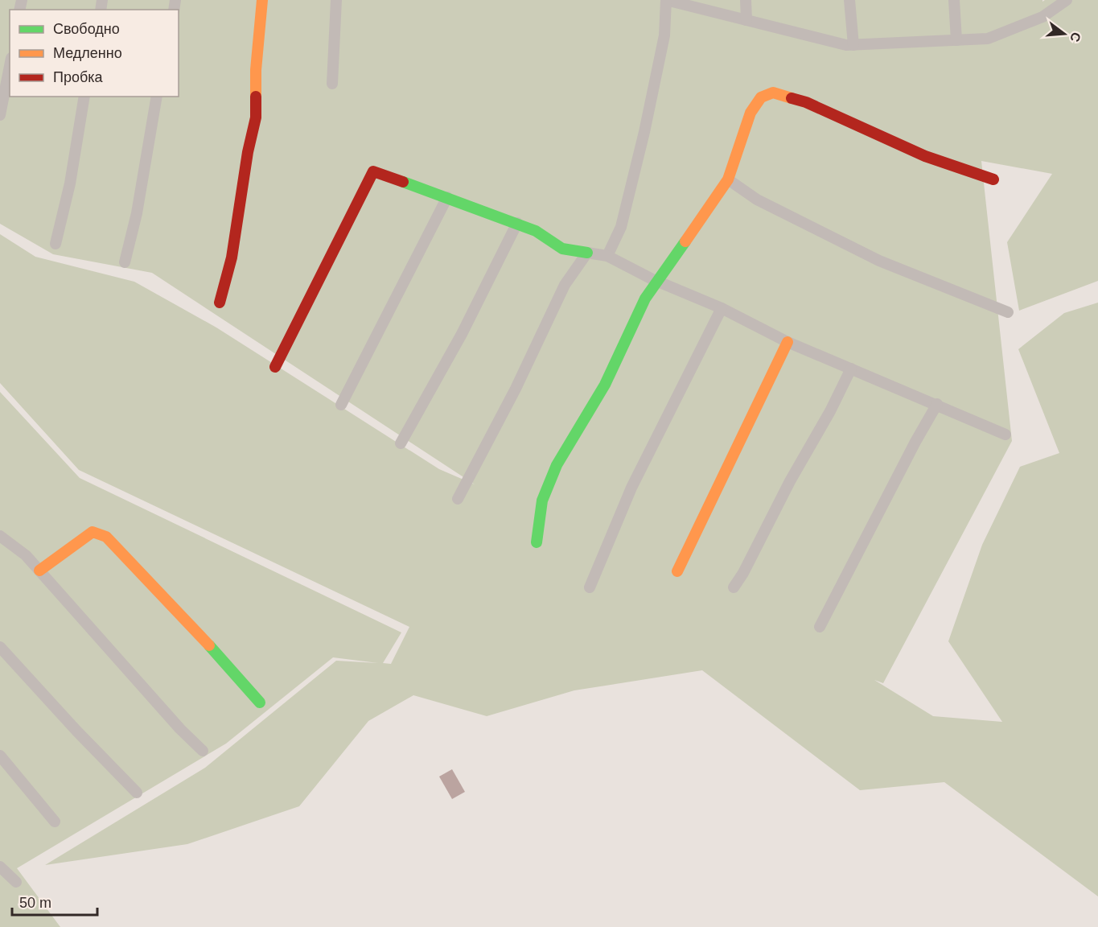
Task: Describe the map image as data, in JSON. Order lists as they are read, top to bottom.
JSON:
{
  "legend": ["Свободно", "Медленно", "Пробка"],
  "scale_bar": "50 m",
  "north": "right"
}
